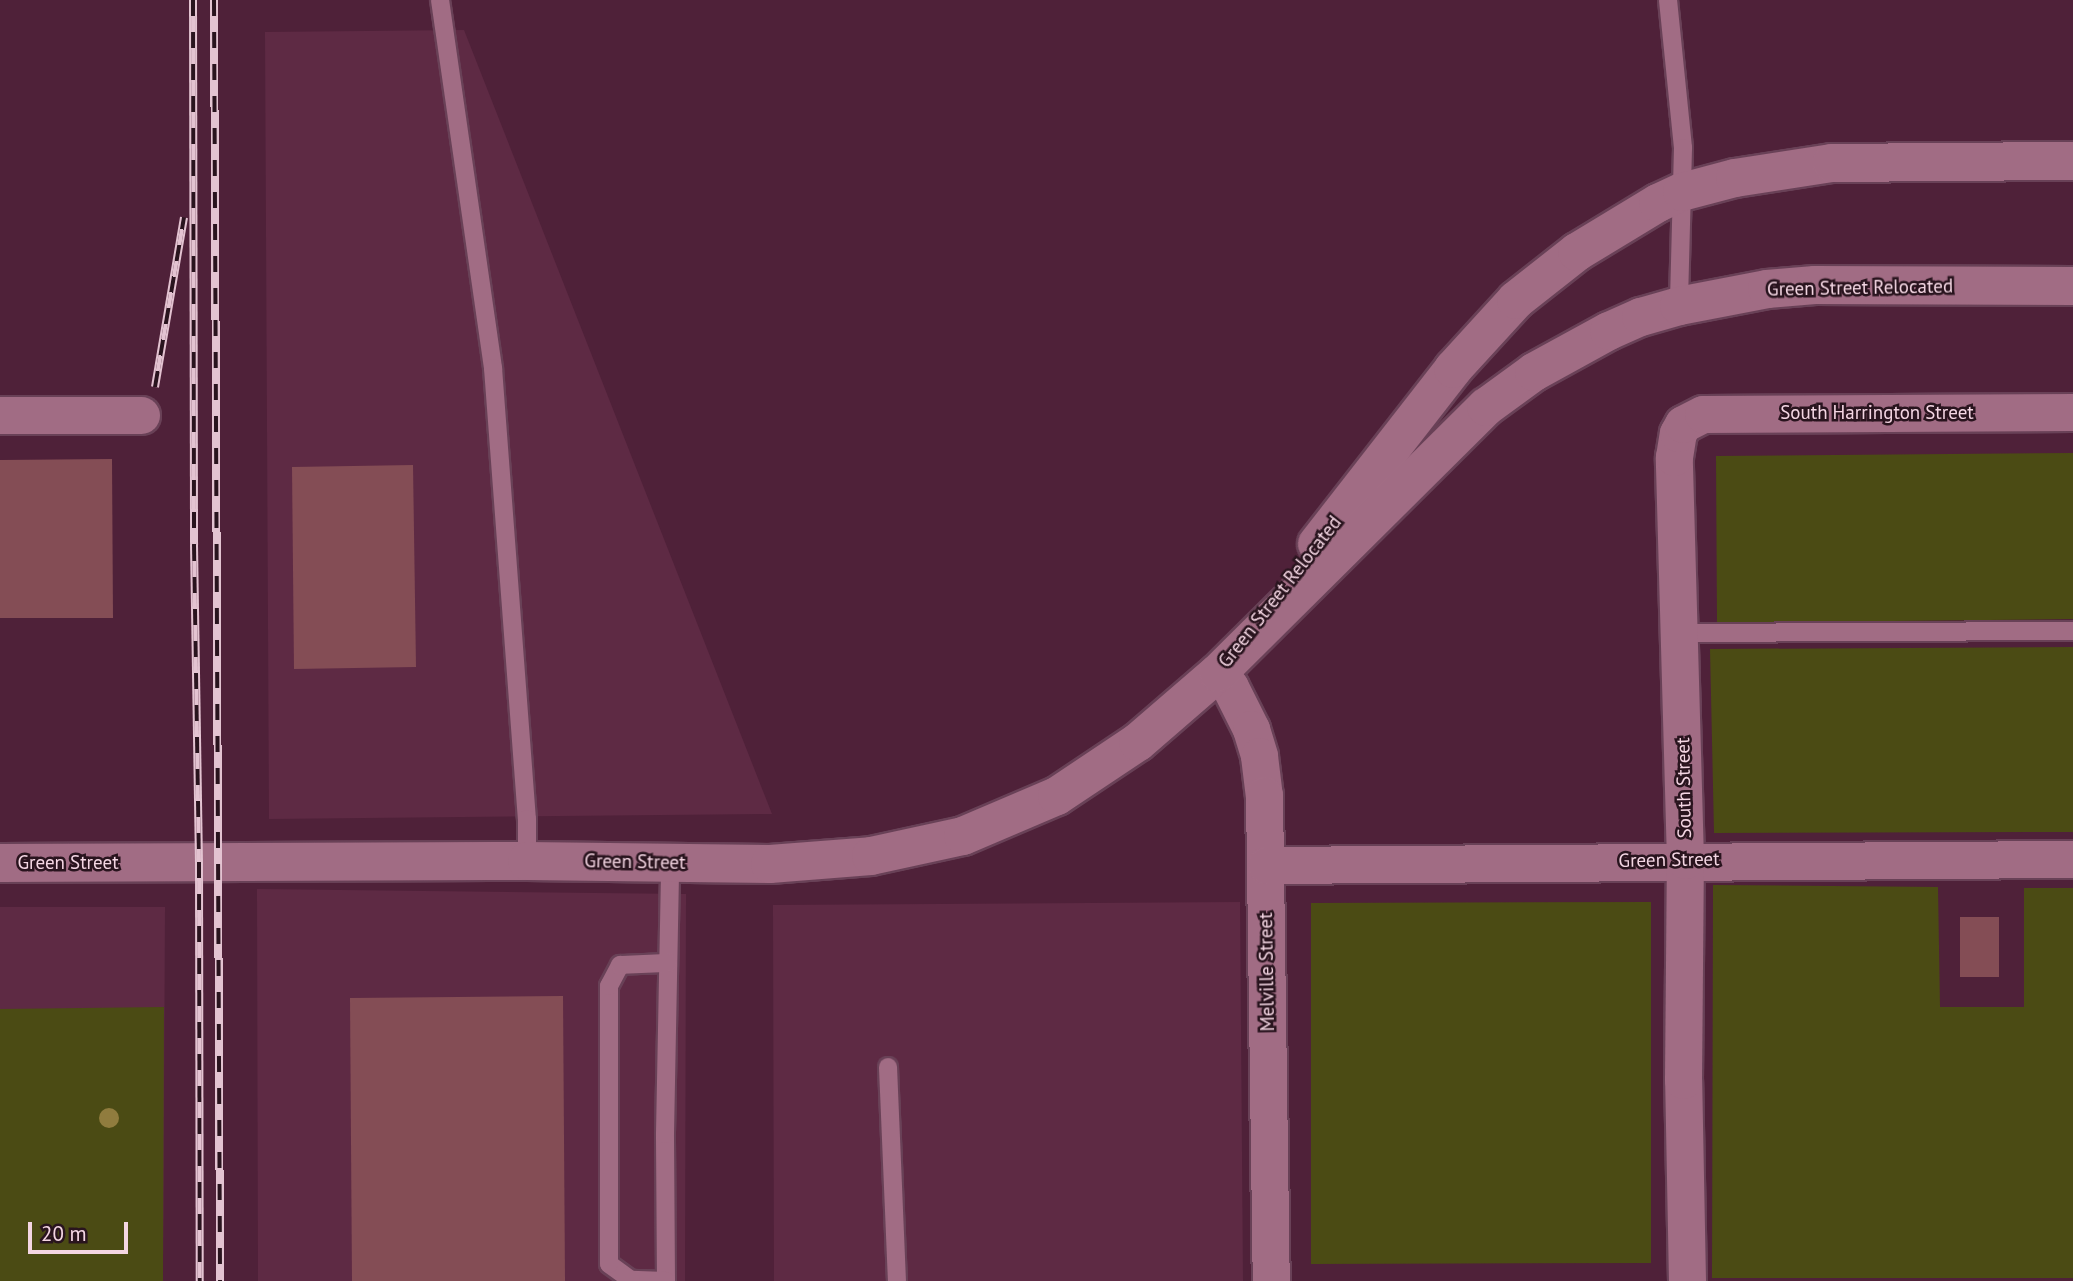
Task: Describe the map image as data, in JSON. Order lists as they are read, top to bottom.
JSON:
{
  "streets": {
    "street": [
      "Green Street Relocated",
      "South Harrington Street",
      "South Street",
      "Green Street",
      "Melville Street"
    ]
  },
  "crossings": [
    ["Green Street Relocated", "Green Street"],
    ["Green Street Relocated", "Melville Street"],
    ["South Harrington Street", "South Street"],
    ["South Street", "Green Street"],
    ["Green Street", "Melville Street"]
  ],
  "scale_bar": "20 m"
}
